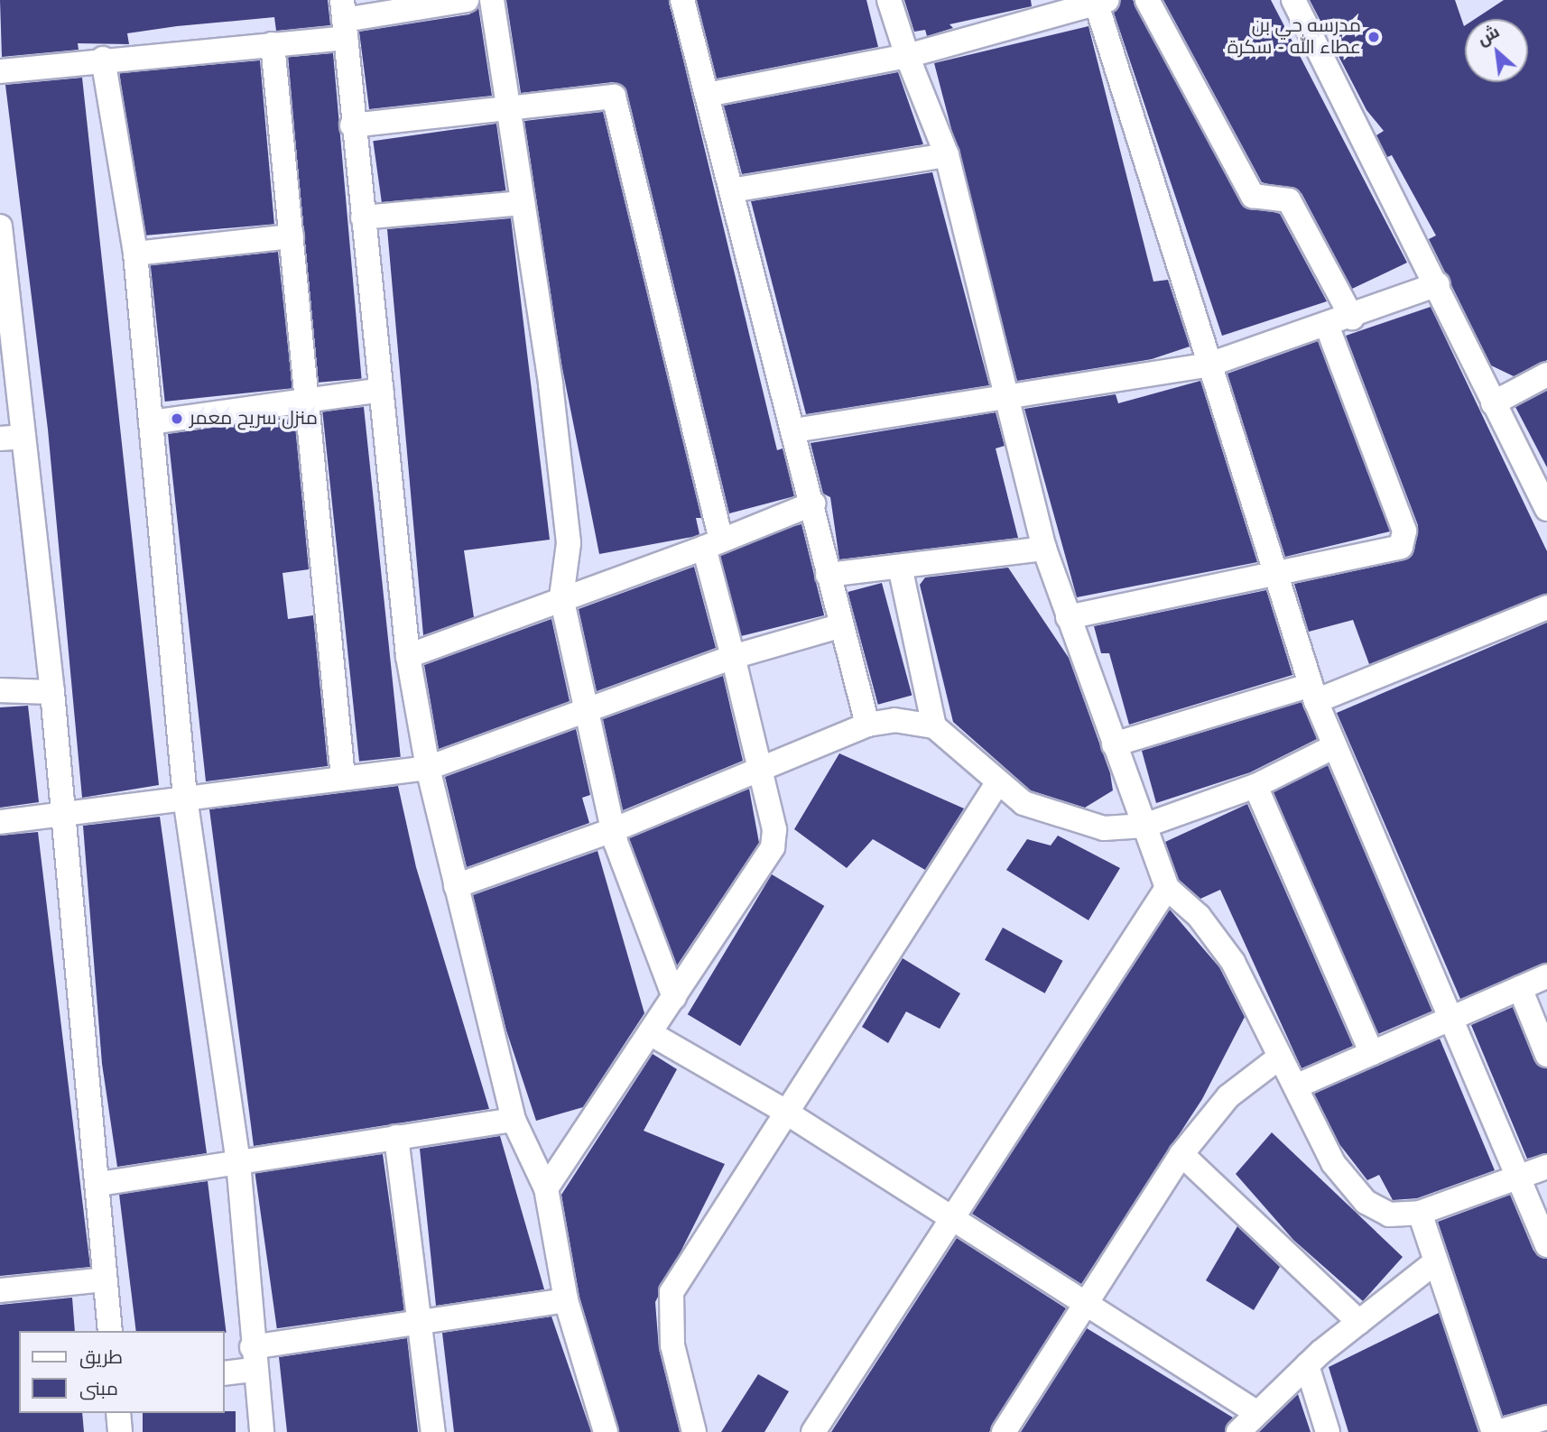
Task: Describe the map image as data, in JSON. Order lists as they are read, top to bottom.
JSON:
{
  "places": ["مدرسه حي بن عطاء الله - سكرة", "منزل سريح معمر"],
  "legend": ["طريق", "مبنى"],
  "north": "top left"
}
